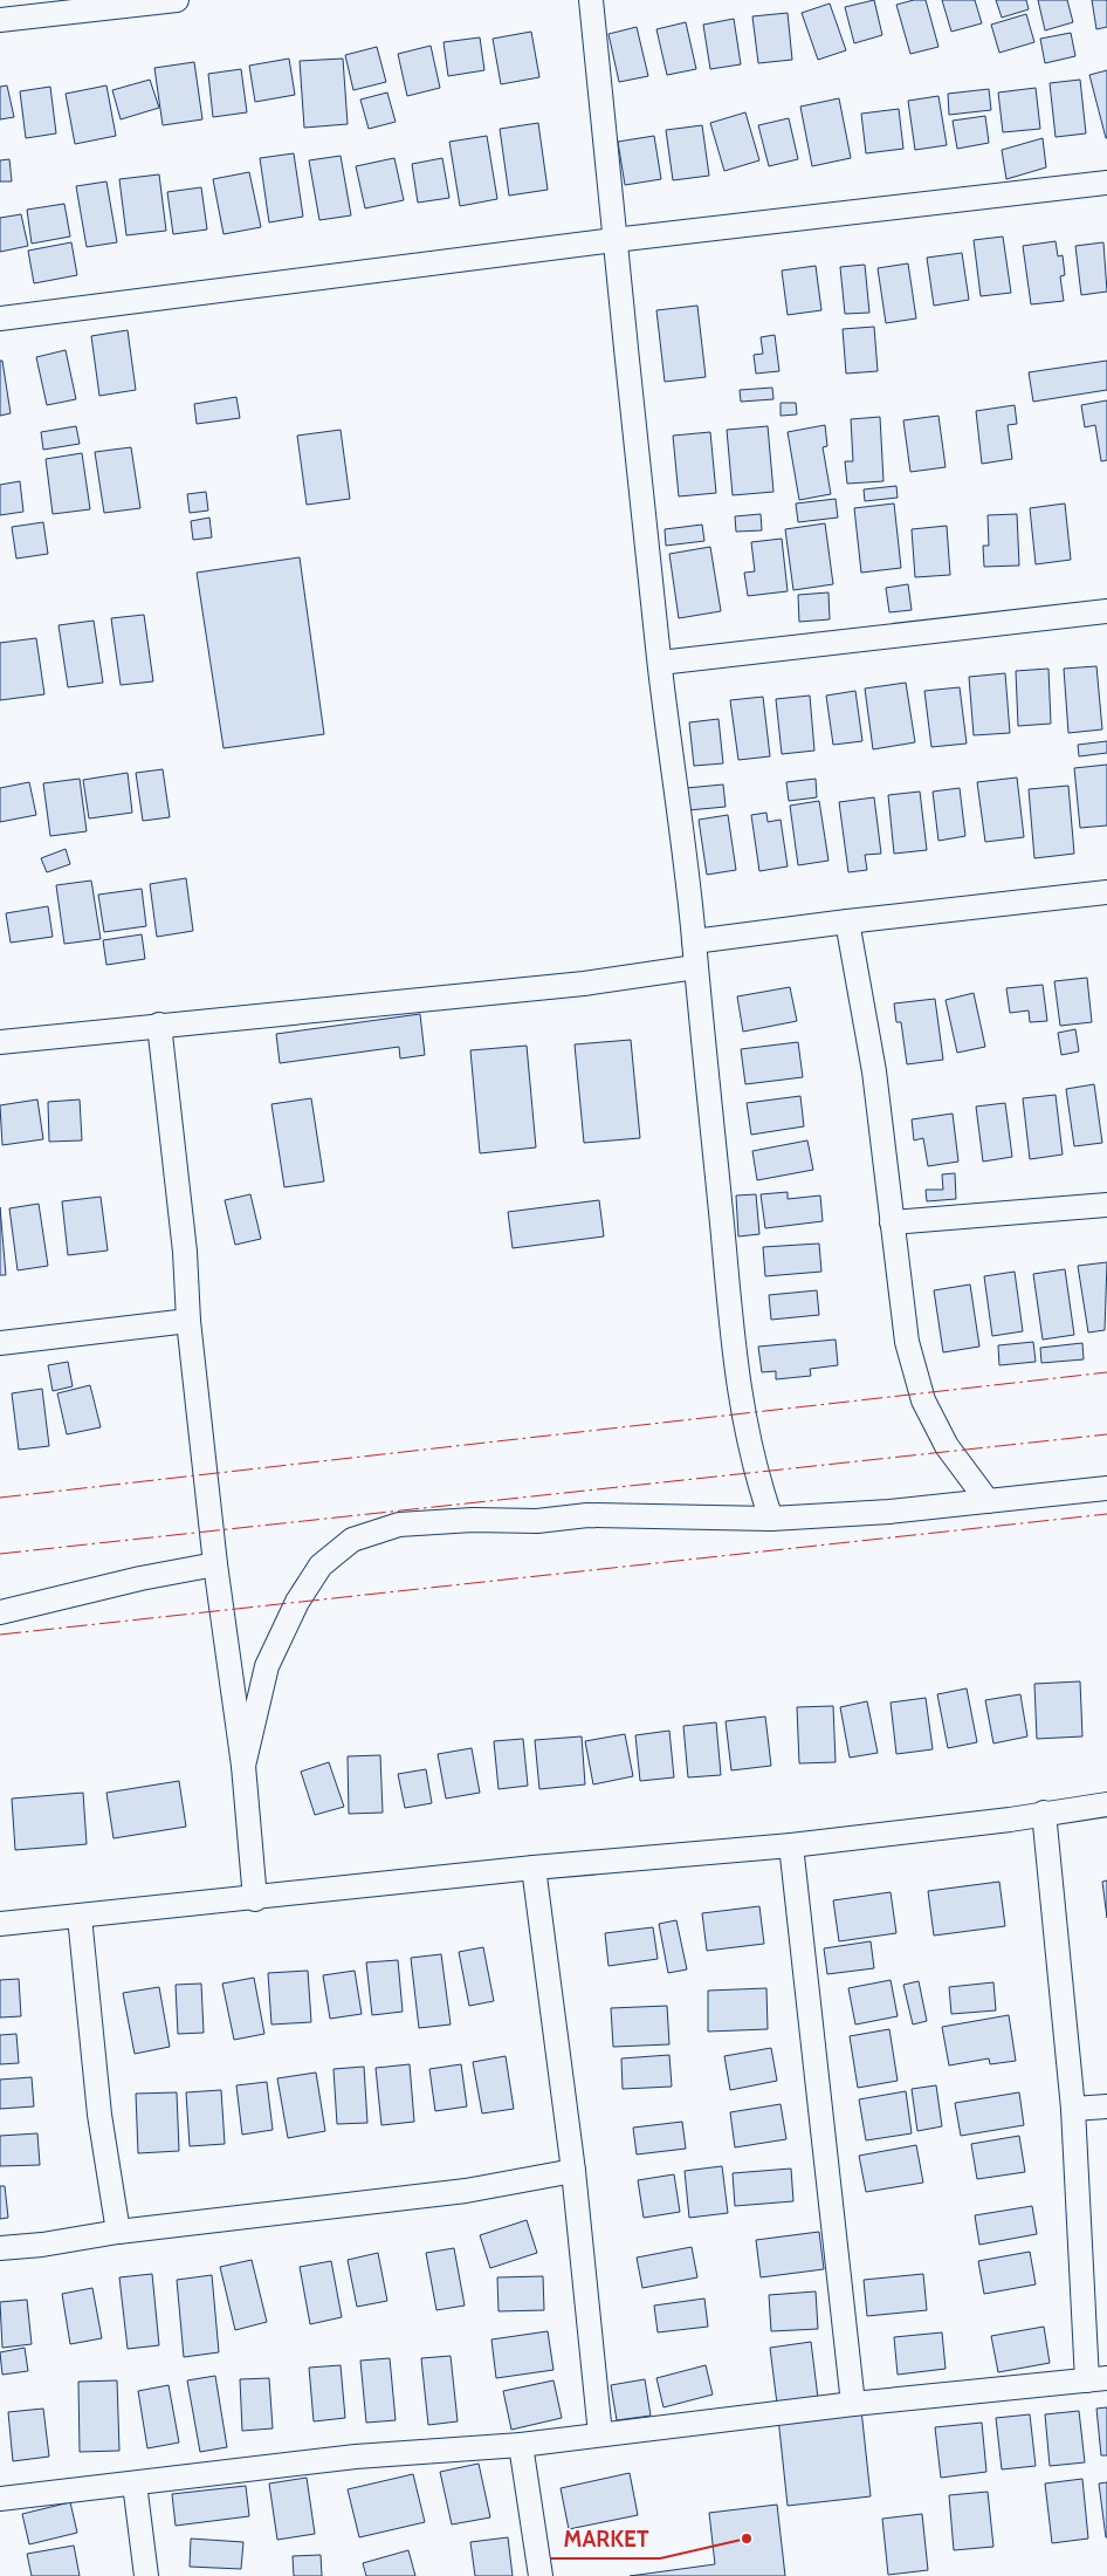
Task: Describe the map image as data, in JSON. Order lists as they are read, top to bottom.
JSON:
{
  "places": ["MARKET"]
}
